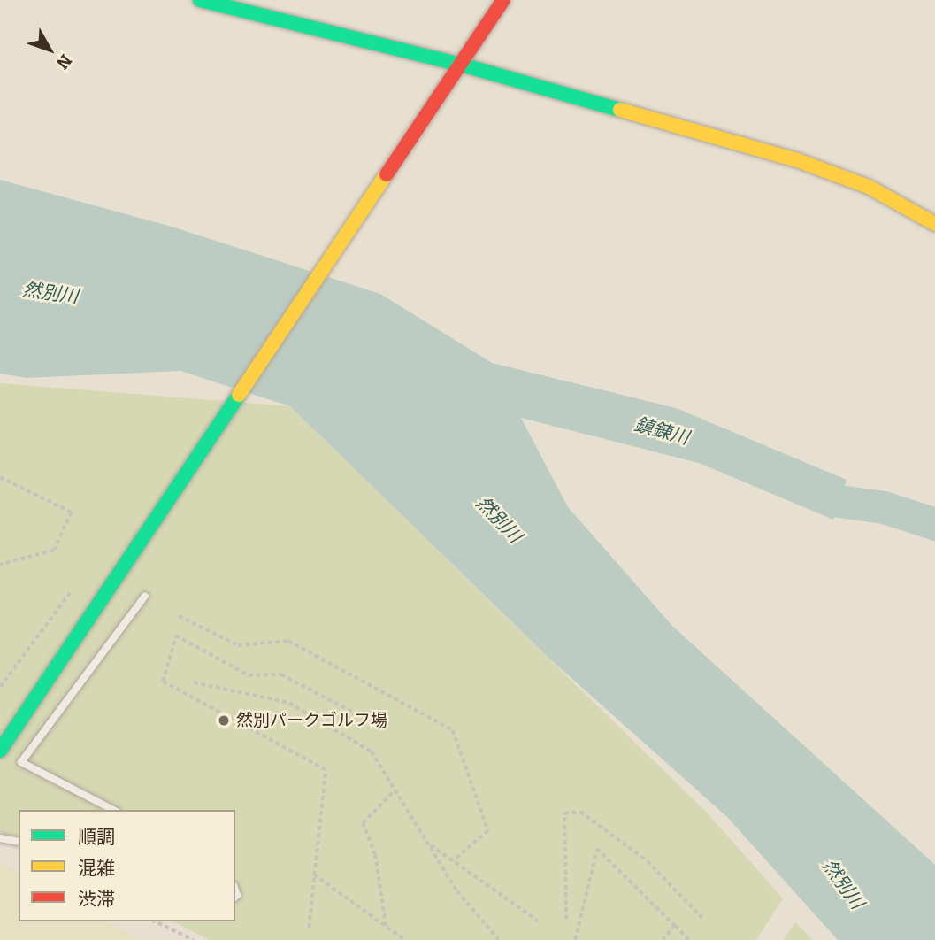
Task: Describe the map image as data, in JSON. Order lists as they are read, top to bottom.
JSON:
{
  "water": ["然別川", "鎮錬川"],
  "places": ["然別パークゴルフ場"],
  "legend": ["順調", "混雑", "渋滞"],
  "north": "bottom right"
}
